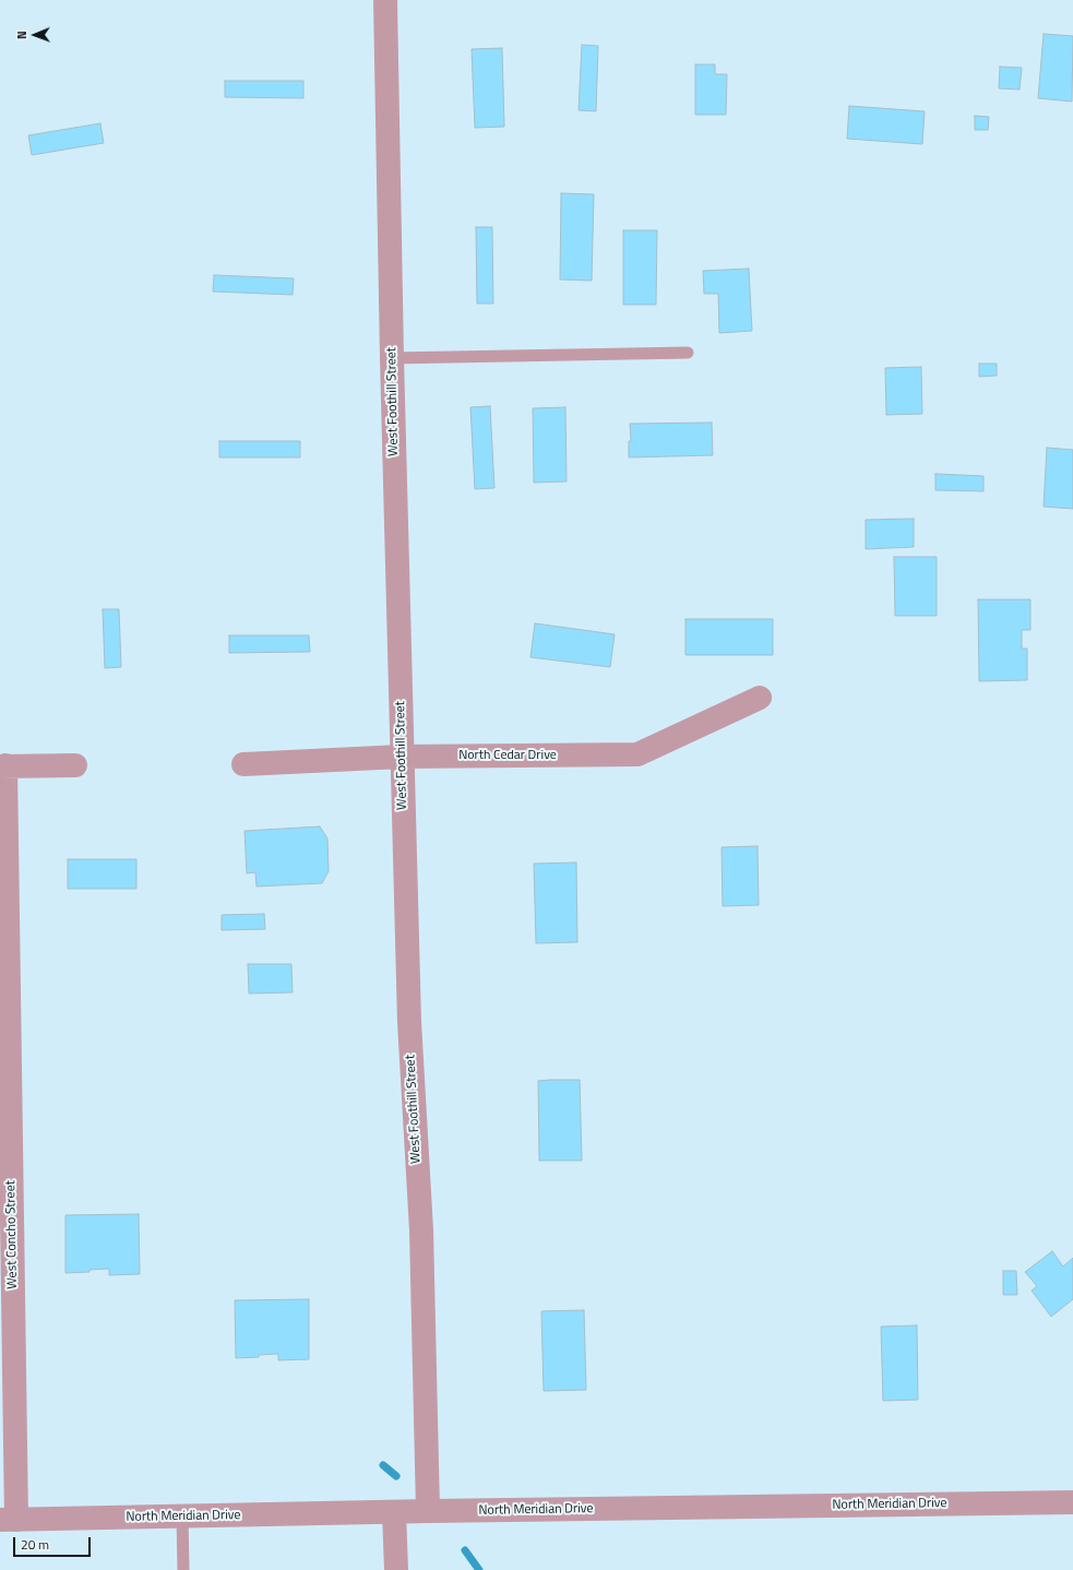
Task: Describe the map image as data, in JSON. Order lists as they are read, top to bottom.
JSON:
{
  "streets": {
    "street": [
      "West Foothill Street",
      "North Cedar Drive",
      "West Concho Street",
      "North Meridian Drive"
    ]
  },
  "crossings": [
    ["West Foothill Street", "North Cedar Drive"],
    ["West Foothill Street", "North Meridian Drive"],
    ["West Concho Street", "North Meridian Drive"]
  ],
  "scale_bar": "20 m",
  "north": "left"
}
